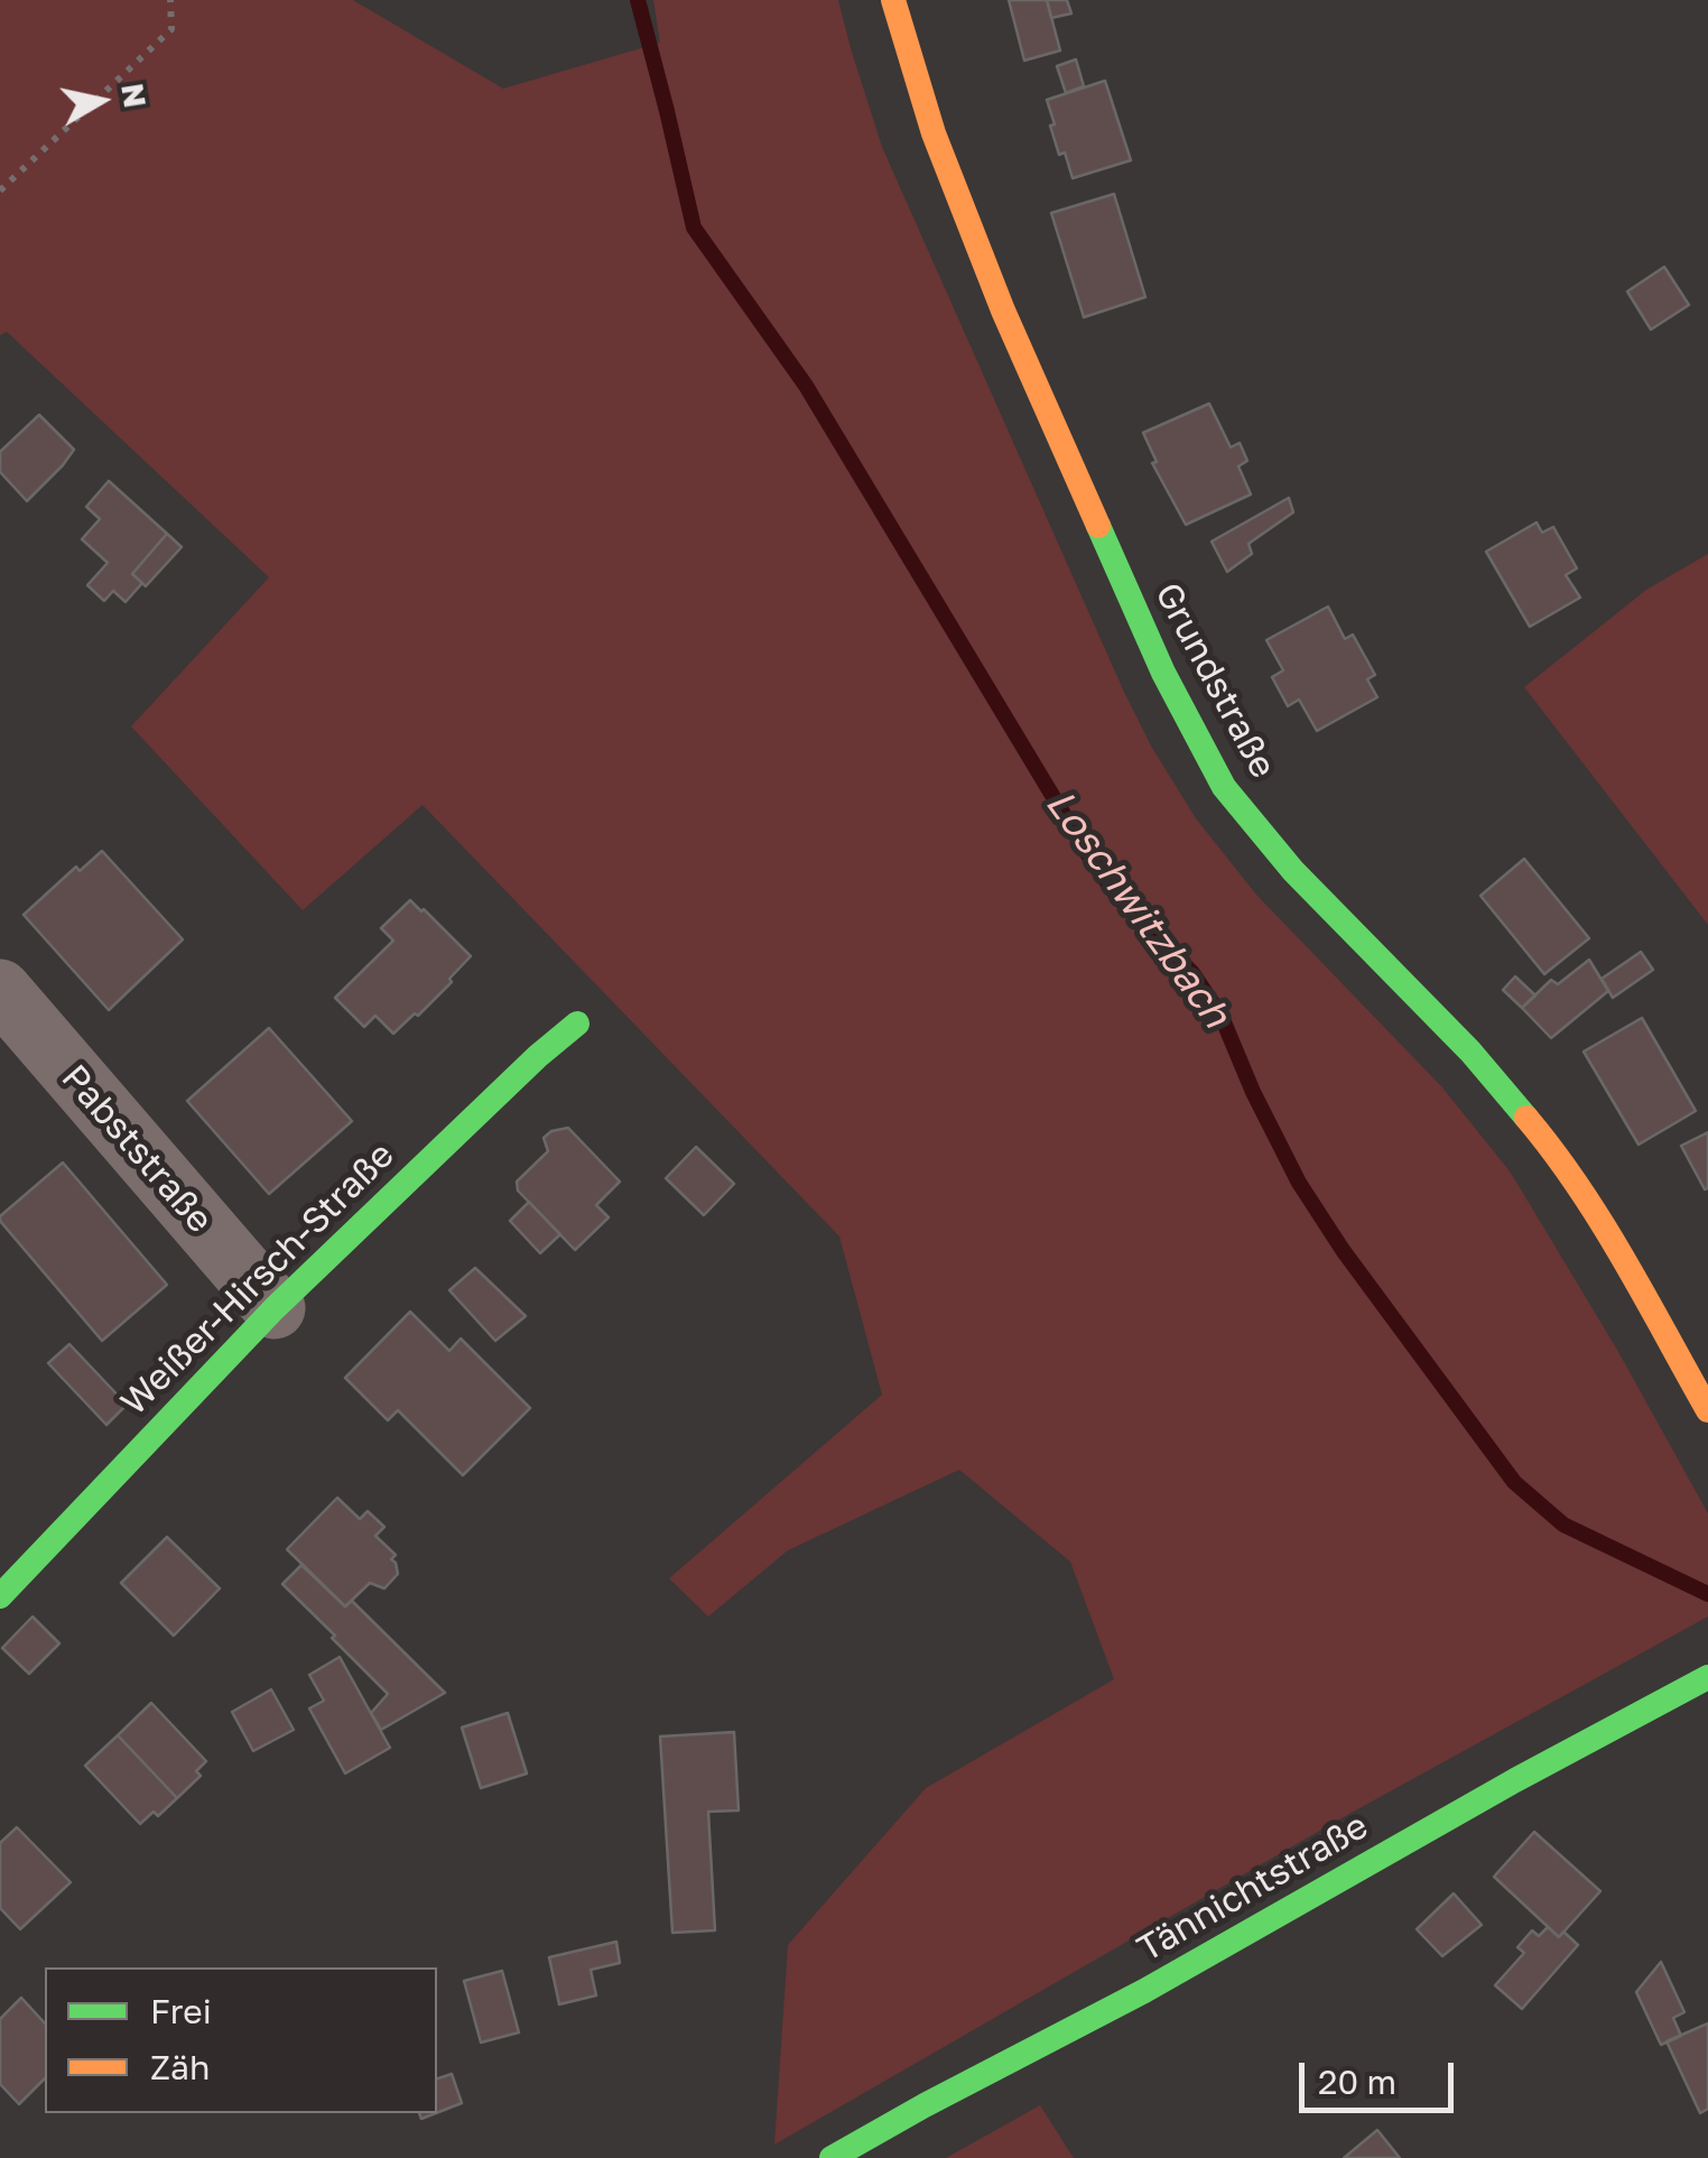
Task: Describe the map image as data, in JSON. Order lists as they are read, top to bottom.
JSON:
{
  "streets": {
    "street": [
      "Grundstraße",
      "Pabststraße",
      "Weißer-Hirsch-Straße",
      "Tännichtstraße"
    ]
  },
  "crossings": [
    ["Pabststraße", "Weißer-Hirsch-Straße"]
  ],
  "water": ["Loschwitzbach"],
  "legend": ["Frei", "Zäh"],
  "scale_bar": "20 m",
  "north": "right"
}
